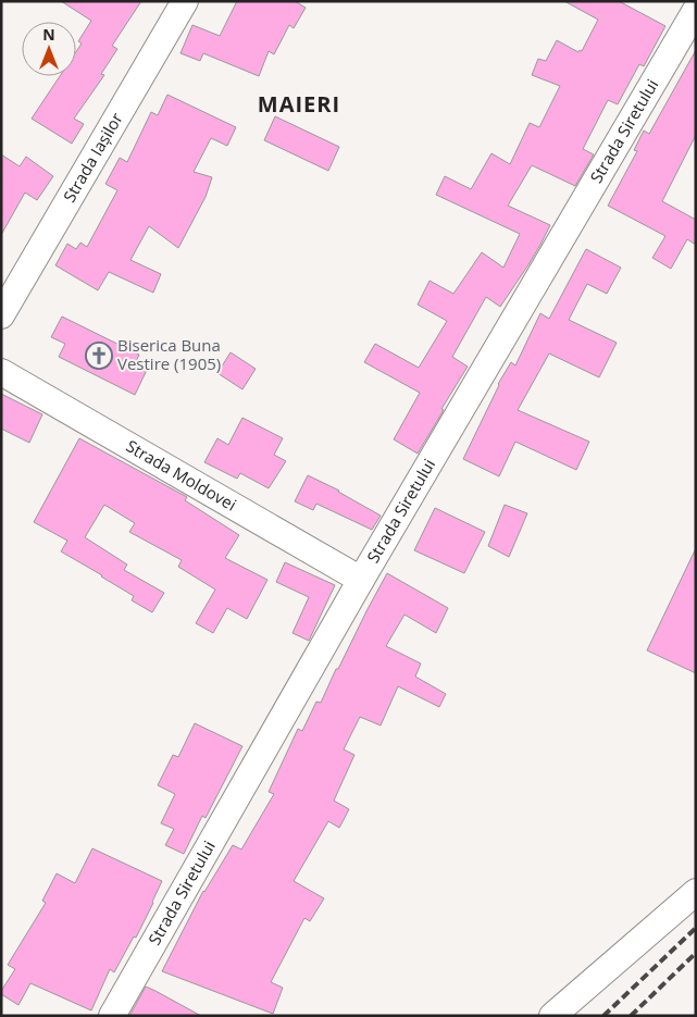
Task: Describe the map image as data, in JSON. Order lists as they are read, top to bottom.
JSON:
{
  "streets": {
    "street": ["Strada Siretului", "Strada Iașilor", "Strada Moldovei"]
  },
  "crossings": [
    ["Strada Siretului", "Strada Moldovei"]
  ],
  "districts": ["MAIERI"],
  "places": {
    "church": ["Biserica Buna Vestire (1905)"]
  },
  "north": "top"
}
